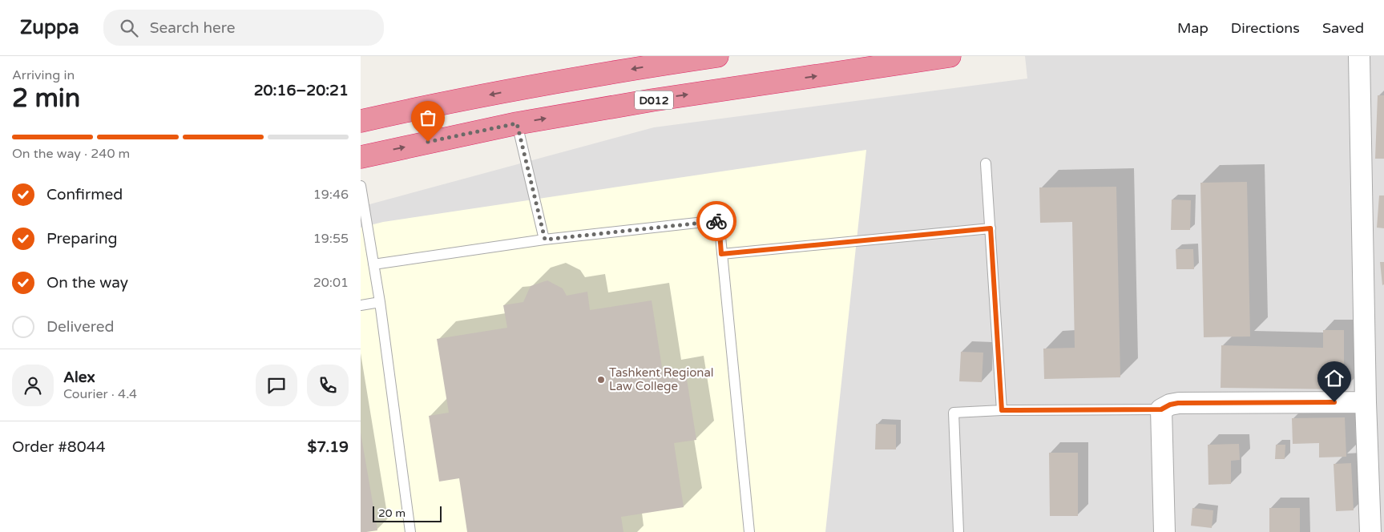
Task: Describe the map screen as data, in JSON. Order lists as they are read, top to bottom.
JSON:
{
  "streets": {
    "highway": ["D012"]
  },
  "places": ["Tashkent Regional Law College"],
  "scale_bar": "20 m",
  "page": {
    "header": "Zuppa",
    "search": "Search here",
    "nav": ["Map", "Directions", "Saved"],
    "heading": ["2 min", "Arriving in", "20:16–20:21"],
    "panel": [
      "Alex",
      "Courier · 4.4",
      "Order #8044",
      "$7.19"
    ],
    "bar": "On the way · 240 m",
    "list": [
      ["Confirmed", "19:46"],
      ["Preparing", "19:55"],
      ["On the way", "20:01"],
      "Delivered"
    ],
    "scale": "20 m"
  }
}
